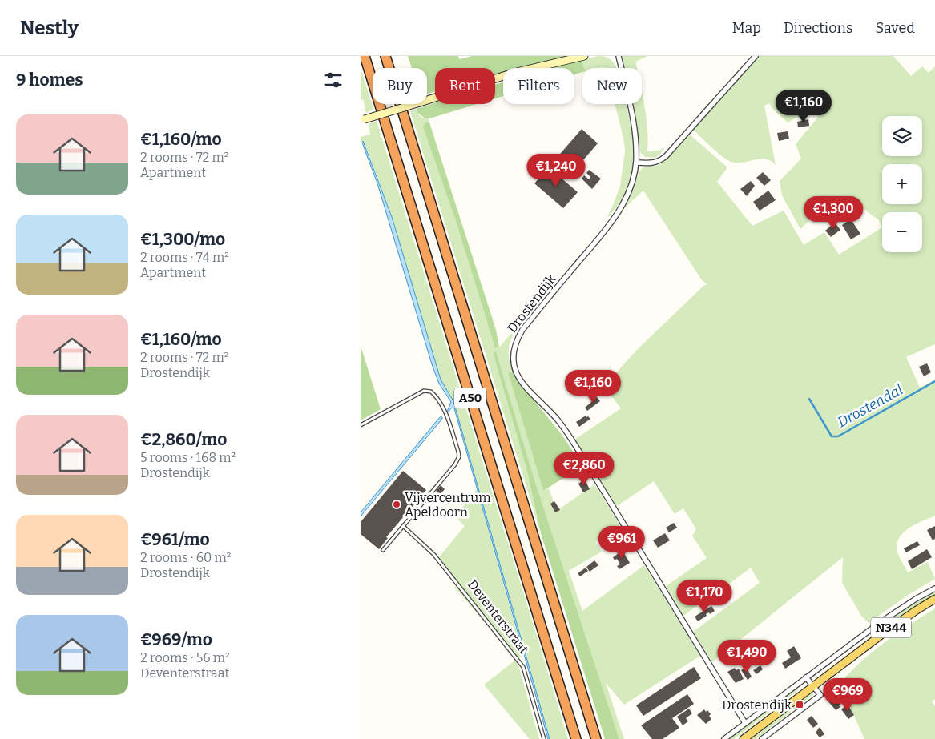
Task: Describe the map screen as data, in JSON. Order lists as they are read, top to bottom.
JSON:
{
  "streets": {
    "highway": ["A50"],
    "main road": ["N344"],
    "street": ["Drostendijk"],
    "lane": ["Deventerstraat"]
  },
  "water": ["Drostendal"],
  "places": {
    "other": ["Vijvercentrum Apeldoorn"],
    "transit": ["Drostendijk"]
  },
  "page": {
    "header": "Nestly",
    "nav": ["Map", "Directions", "Saved"],
    "heading": "9 homes",
    "chip": [
      "Buy",
      "Rent",
      "Filters",
      "New"
    ],
    "price": [
      "€1,160",
      "€1,240",
      "€1,300",
      "€1,160",
      "€2,860",
      "€961",
      "€1,170",
      "€1,490",
      "€969"
    ],
    "list": [
      {
        "name": "€1,160/mo",
        "note": "2 rooms · 72 m² · Apartment"
      },
      {
        "name": "€1,300/mo",
        "note": "2 rooms · 74 m² · Apartment"
      },
      {
        "name": "€1,160/mo",
        "note": "2 rooms · 72 m² · Drostendijk"
      },
      {
        "name": "€2,860/mo",
        "note": "5 rooms · 168 m² · Drostendijk"
      },
      {
        "name": "€961/mo",
        "note": "2 rooms · 60 m² · Drostendijk"
      },
      {
        "name": "€969/mo",
        "note": "2 rooms · 56 m² · Deventerstraat"
      }
    ],
    "map_buttons": ["+", "−"]
  }
}
